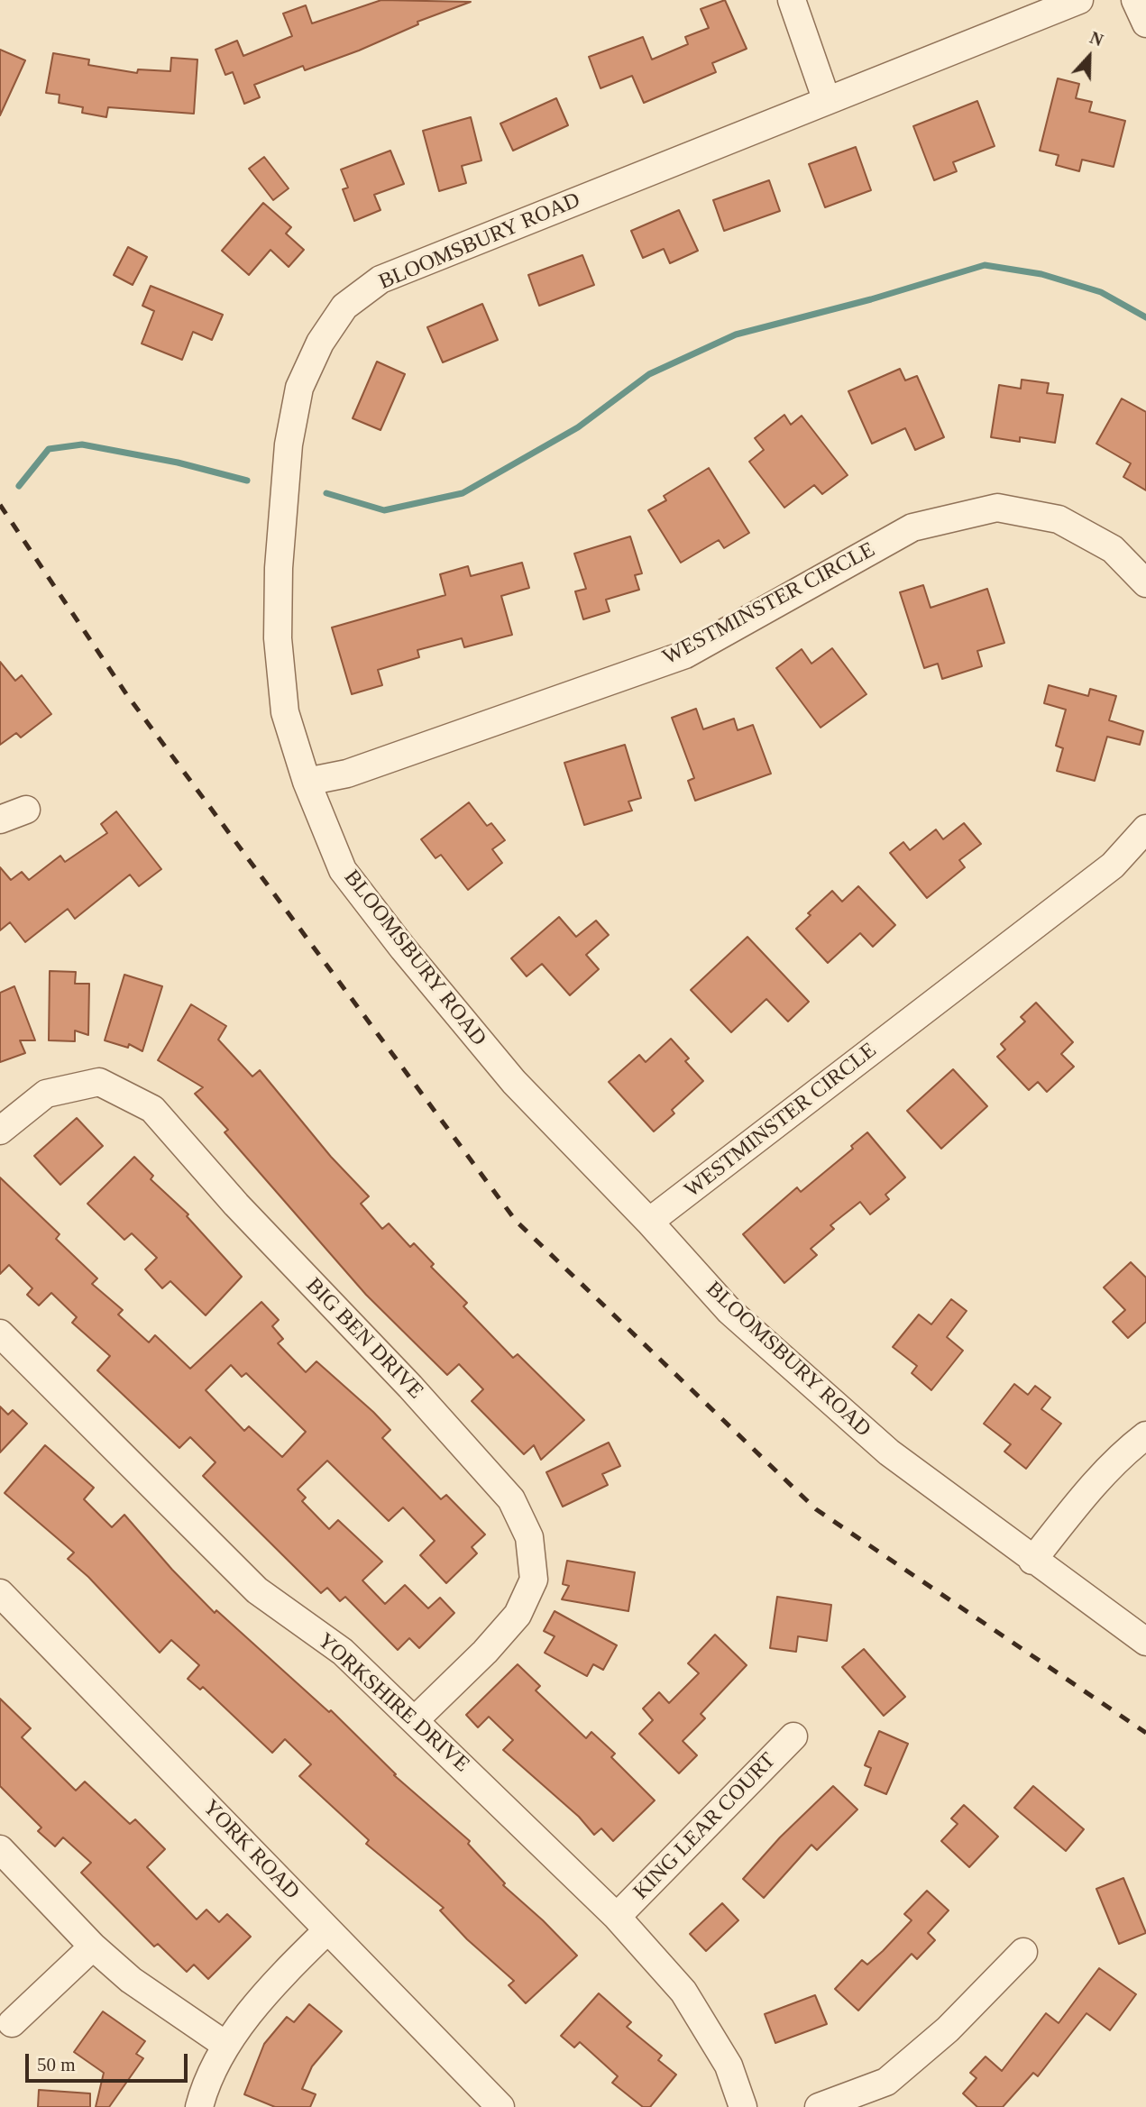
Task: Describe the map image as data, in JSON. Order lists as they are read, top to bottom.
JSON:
{
  "streets": {
    "street": [
      "BLOOMSBURY ROAD",
      "WESTMINSTER CIRCLE",
      "BIG BEN DRIVE",
      "YORKSHIRE DRIVE",
      "KING LEAR COURT",
      "YORK ROAD"
    ]
  },
  "crossings": [
    ["BLOOMSBURY ROAD", "WESTMINSTER CIRCLE"],
    ["BIG BEN DRIVE", "YORKSHIRE DRIVE"],
    ["YORKSHIRE DRIVE", "KING LEAR COURT"]
  ],
  "scale_bar": "50 m",
  "north": "top"
}
